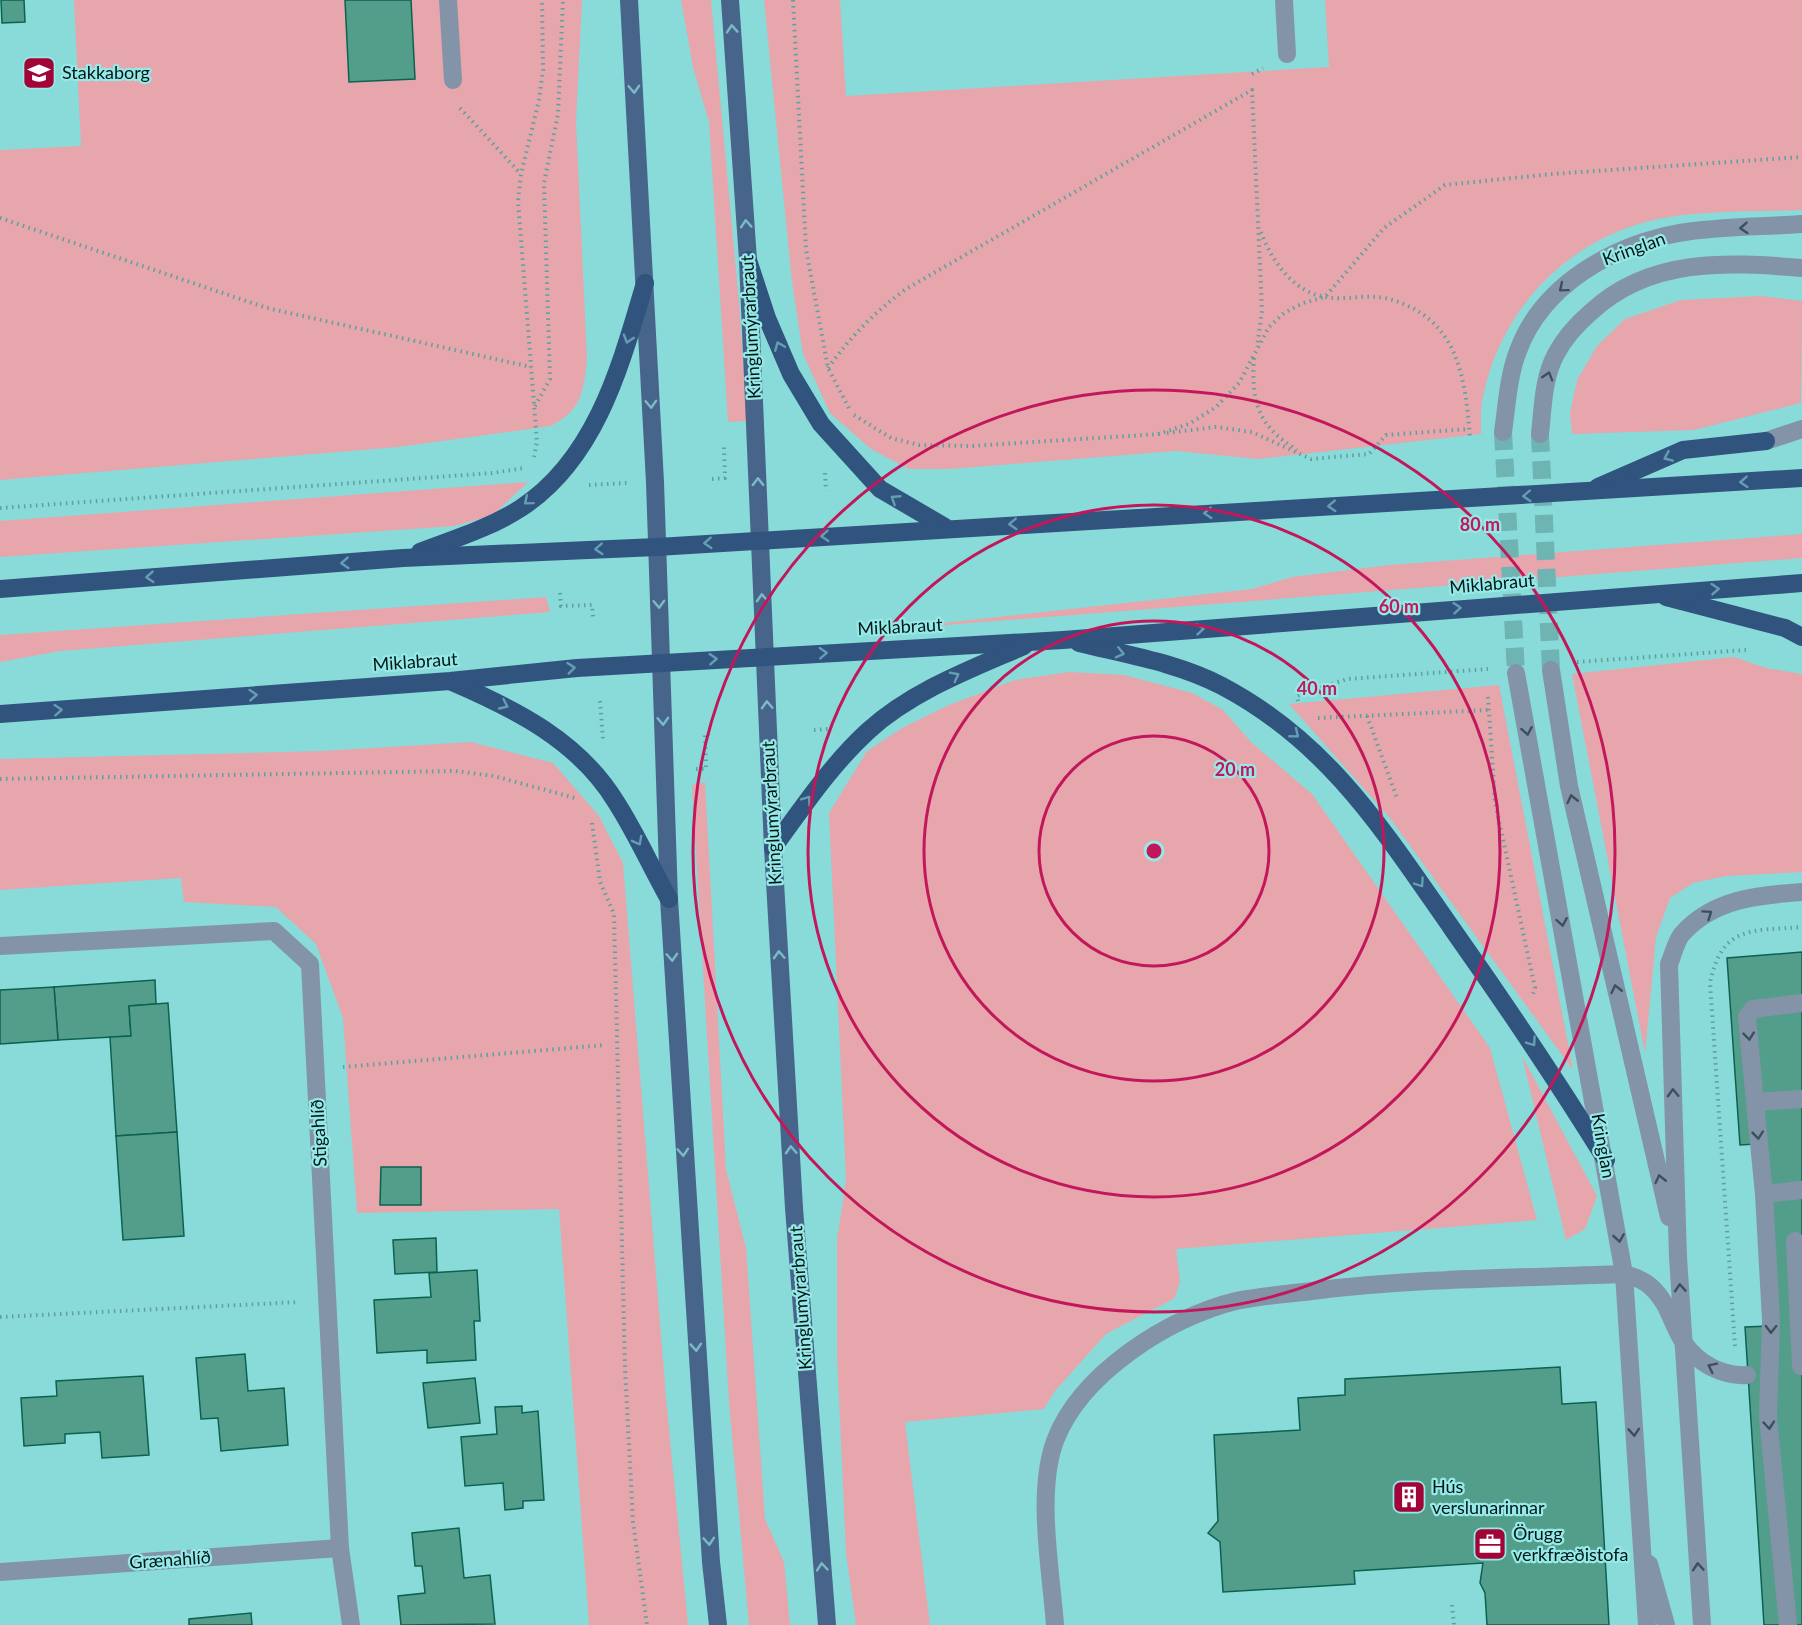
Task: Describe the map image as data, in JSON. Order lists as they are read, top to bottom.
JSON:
{
  "streets": {
    "highway": ["Miklabraut"],
    "main road": ["Kringlumýrarbraut"],
    "street": ["Kringlan", "Stigahlíð", "Grænahlíð"]
  },
  "crossings": [
    ["Kringlumýrarbraut", "Miklabraut"],
    ["Stigahlíð", "Grænahlíð"]
  ],
  "places": {
    "school or university": ["Stakkaborg"],
    "building": ["Hús verslunarinnar"],
    "office": ["Örugg verkfræðistofa"]
  },
  "rings": [
    "80 m",
    "60 m",
    "40 m",
    "20 m"
  ]
}
